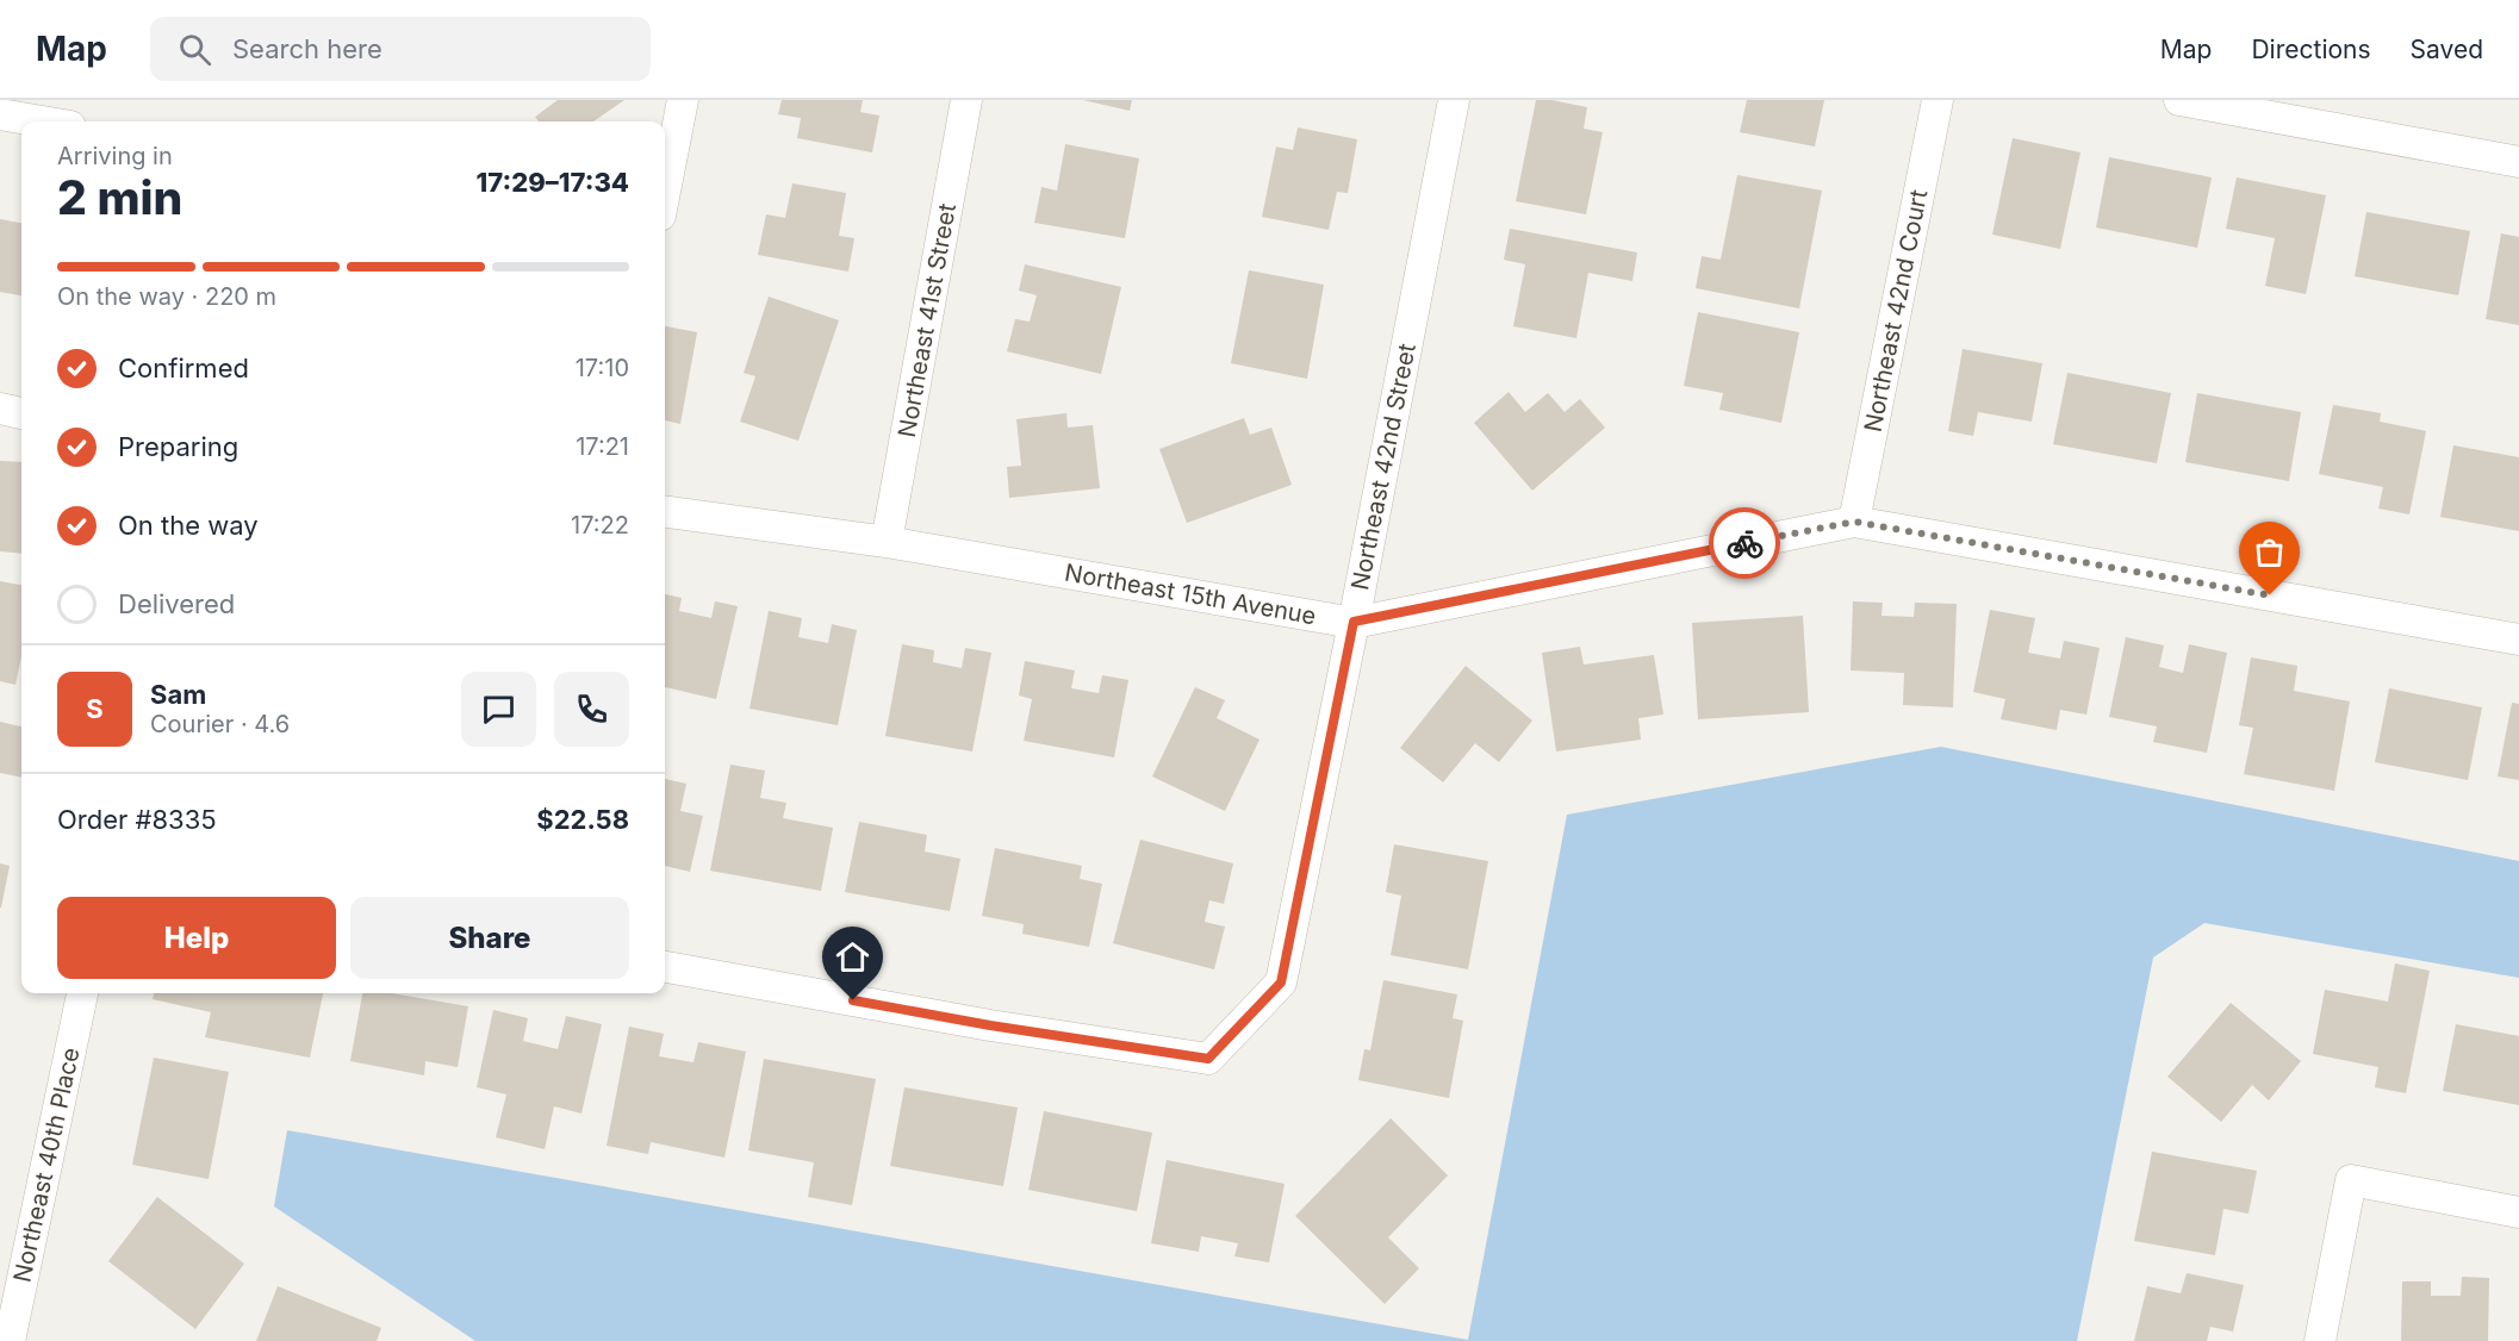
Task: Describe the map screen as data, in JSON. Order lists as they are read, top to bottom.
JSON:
{
  "streets": {
    "street": [
      "Northeast 42nd Court",
      "Northeast 41st Street",
      "Northeast 42nd Street",
      "Northeast 15th Avenue",
      "Northeast 40th Place"
    ]
  },
  "crossings": [
    ["Northeast 42nd Court", "Northeast 15th Avenue"],
    ["Northeast 41st Street", "Northeast 15th Avenue"],
    ["Northeast 42nd Street", "Northeast 15th Avenue"]
  ],
  "page": {
    "header": "Map",
    "search": "Search here",
    "nav": ["Map", "Directions", "Saved"],
    "heading": ["2 min", "Arriving in", "17:29–17:34"],
    "panel": [
      "Sam",
      "Courier · 4.6",
      "Order #8335",
      "$22.58"
    ],
    "bar": "On the way · 220 m",
    "list": [
      ["Confirmed", "17:10"],
      ["Preparing", "17:21"],
      ["On the way", "17:22"],
      "Delivered"
    ],
    "round": "S",
    "buttons": ["Help", "Share"]
  }
}
